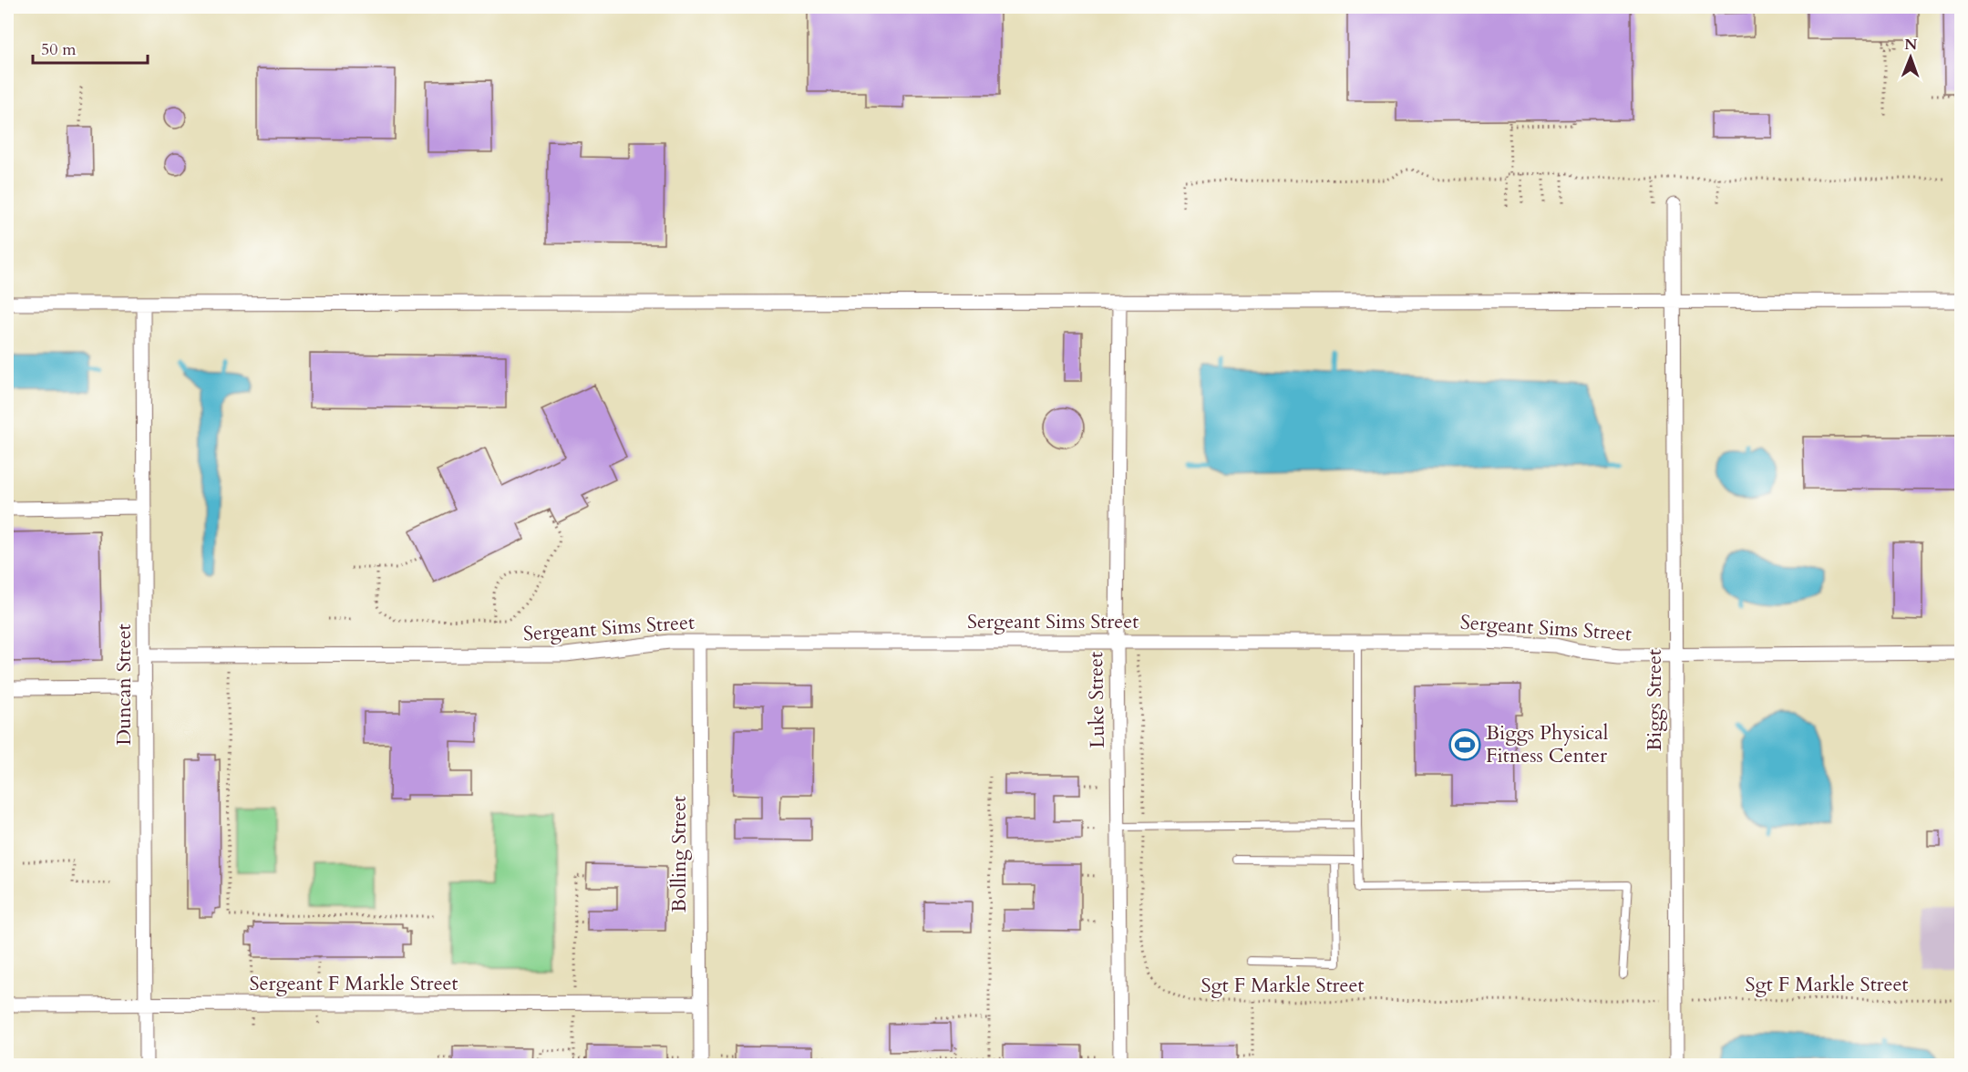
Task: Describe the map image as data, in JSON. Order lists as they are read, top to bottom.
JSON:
{
  "streets": {
    "street": [
      "Sergeant Sims Street",
      "Duncan Street",
      "Luke Street",
      "Biggs Street",
      "Bolling Street",
      "Sergeant F Markle Street"
    ],
    "path": ["Sgt F Markle Street"]
  },
  "crossings": [
    ["Sergeant Sims Street", "Duncan Street"],
    ["Sergeant Sims Street", "Luke Street"],
    ["Sergeant Sims Street", "Biggs Street"],
    ["Sergeant Sims Street", "Bolling Street"],
    ["Sergeant Sims Street", "Sgt F Markle Street"],
    ["Duncan Street", "Sergeant F Markle Street"],
    ["Bolling Street", "Sergeant F Markle Street"]
  ],
  "places": {
    "sports": ["Biggs Physical Fitness Center"]
  },
  "scale_bar": "50 m",
  "north": "top"
}
